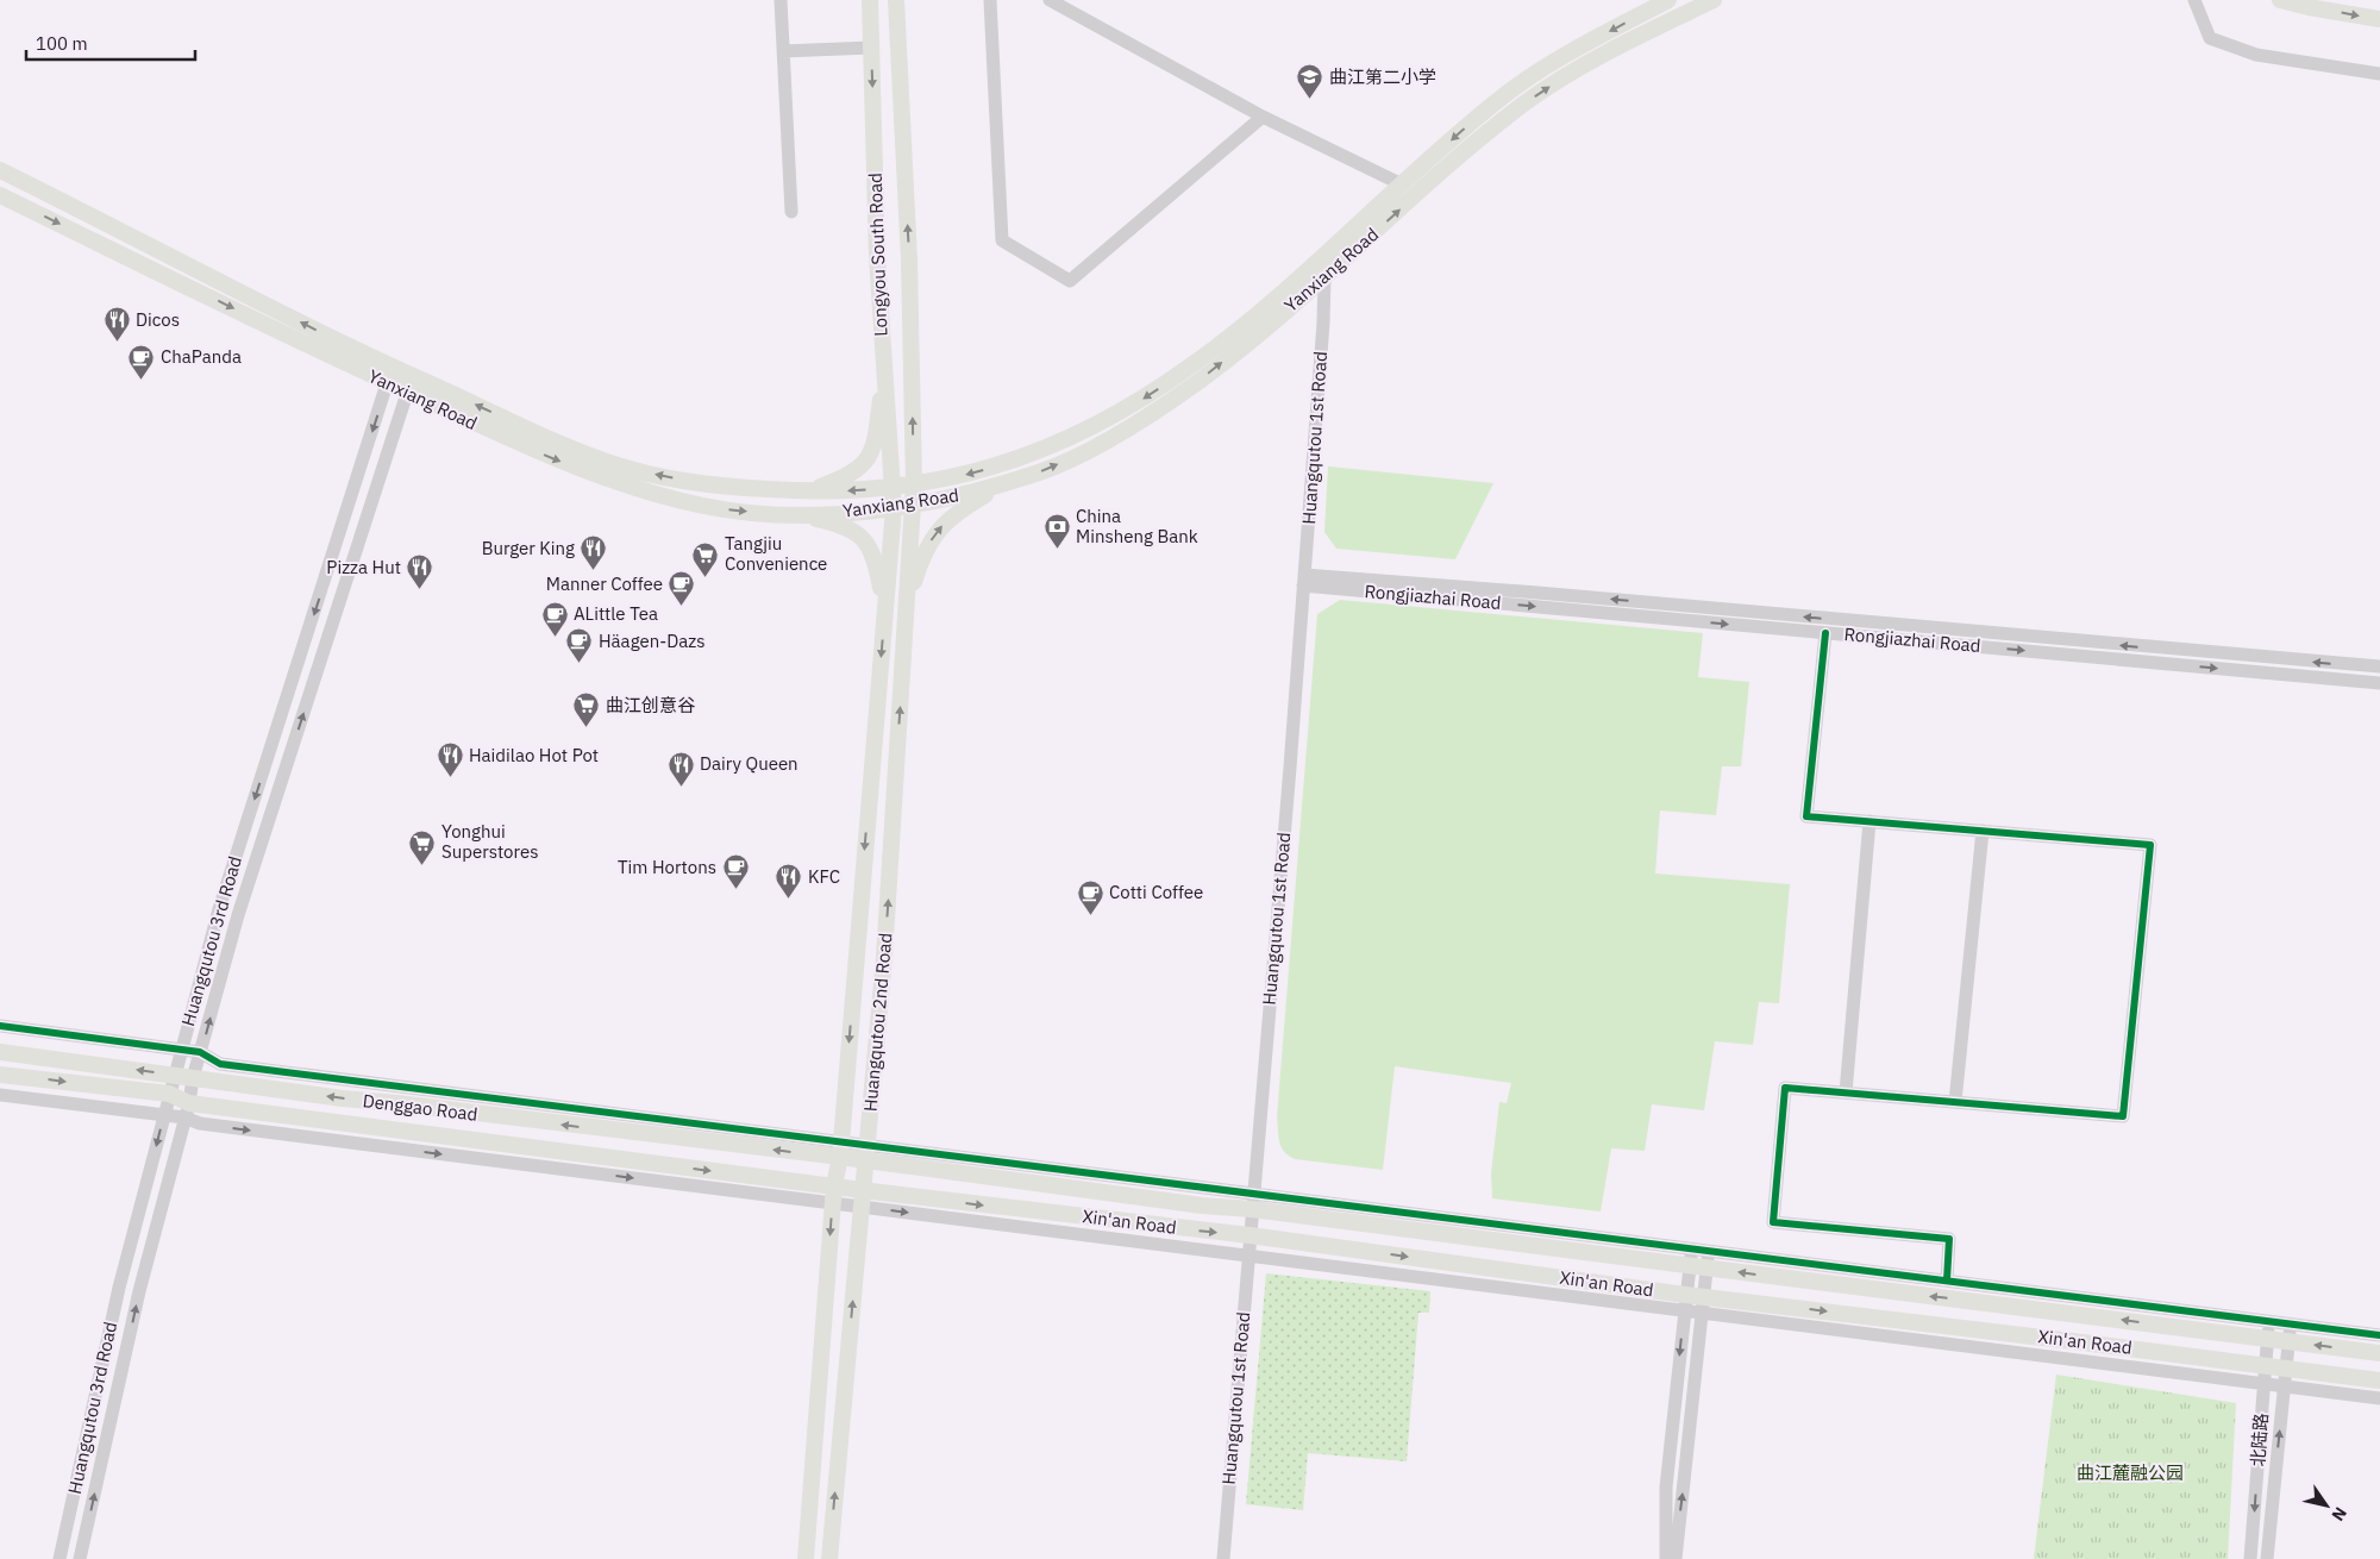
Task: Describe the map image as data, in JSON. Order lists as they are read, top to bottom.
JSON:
{
  "streets": {
    "main road": [
      "Longyou South Road",
      "Yanxiang Road",
      "Huangqutou 2nd Road",
      "Denggao Road",
      "Xin'an Road"
    ],
    "street": [
      "Huangqutou 1st Road",
      "Rongjiazhai Road",
      "Huangqutou 3rd Road",
      "北陆路"
    ]
  },
  "crossings": [
    ["Longyou South Road", "Yanxiang Road"],
    ["Longyou South Road", "Huangqutou 2nd Road"],
    ["Yanxiang Road", "Huangqutou 1st Road"],
    ["Yanxiang Road", "Huangqutou 3rd Road"],
    ["Yanxiang Road", "Huangqutou 2nd Road"],
    ["Huangqutou 1st Road", "Rongjiazhai Road"],
    ["Huangqutou 1st Road", "Xin'an Road"],
    ["Huangqutou 3rd Road", "Denggao Road"],
    ["Huangqutou 2nd Road", "Denggao Road"],
    ["Huangqutou 2nd Road", "Xin'an Road"],
    ["Denggao Road", "Xin'an Road"],
    ["Xin'an Road", "北陆路"]
  ],
  "parks": ["曲江麓融公园"],
  "places": {
    "school or university": ["曲江第二小学"],
    "restaurant": [
      "Dicos",
      "Burger King",
      "Pizza Hut",
      "Haidilao Hot Pot",
      "Dairy Queen",
      "KFC"
    ],
    "cafe": [
      "ChaPanda",
      "Manner Coffee",
      "ALittle Tea",
      "Häagen-Dazs",
      "Tim Hortons",
      "Cotti Coffee"
    ],
    "bank": ["China Minsheng Bank"],
    "supermarket": ["Tangjiu Convenience", "曲江创意谷", "Yonghui Superstores"]
  },
  "scale_bar": "100 m",
  "north": "bottom right"
}
